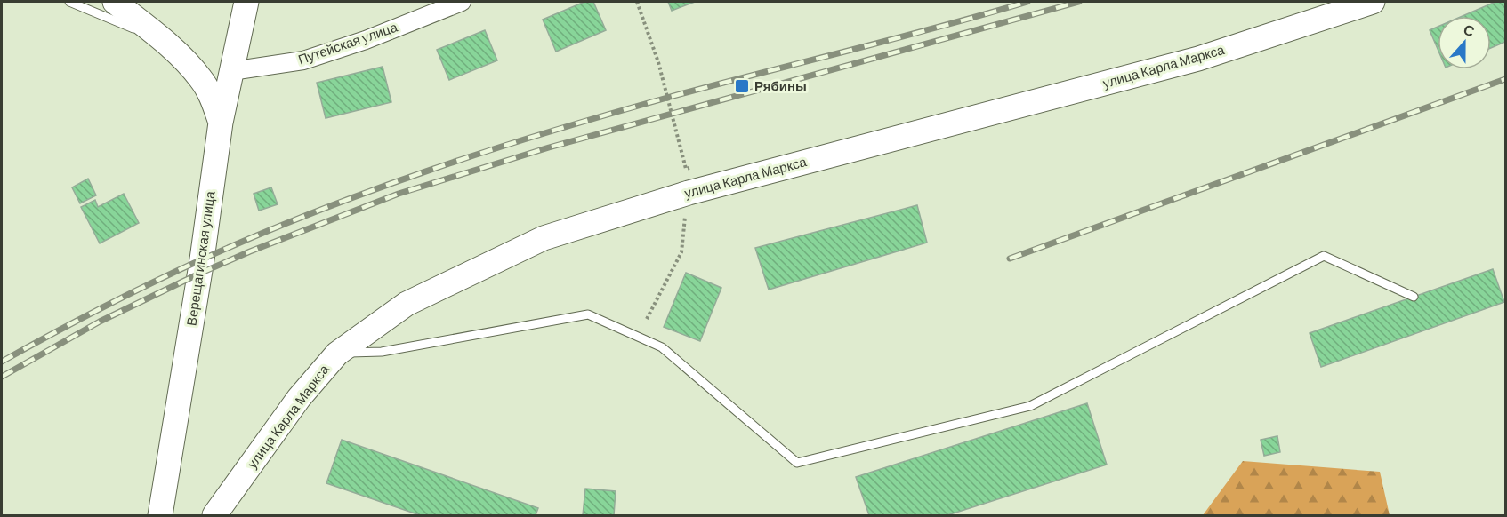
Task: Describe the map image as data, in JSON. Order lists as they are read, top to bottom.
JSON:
{
  "streets": {
    "main road": ["улица Карла Маркса", "Верещагинская улица"],
    "street": ["Путейская улица"]
  },
  "crossings": [
    ["Путейская улица", "Верещагинская улица"]
  ],
  "places": {
    "transit": ["Рябины"]
  },
  "north": "top"
}
